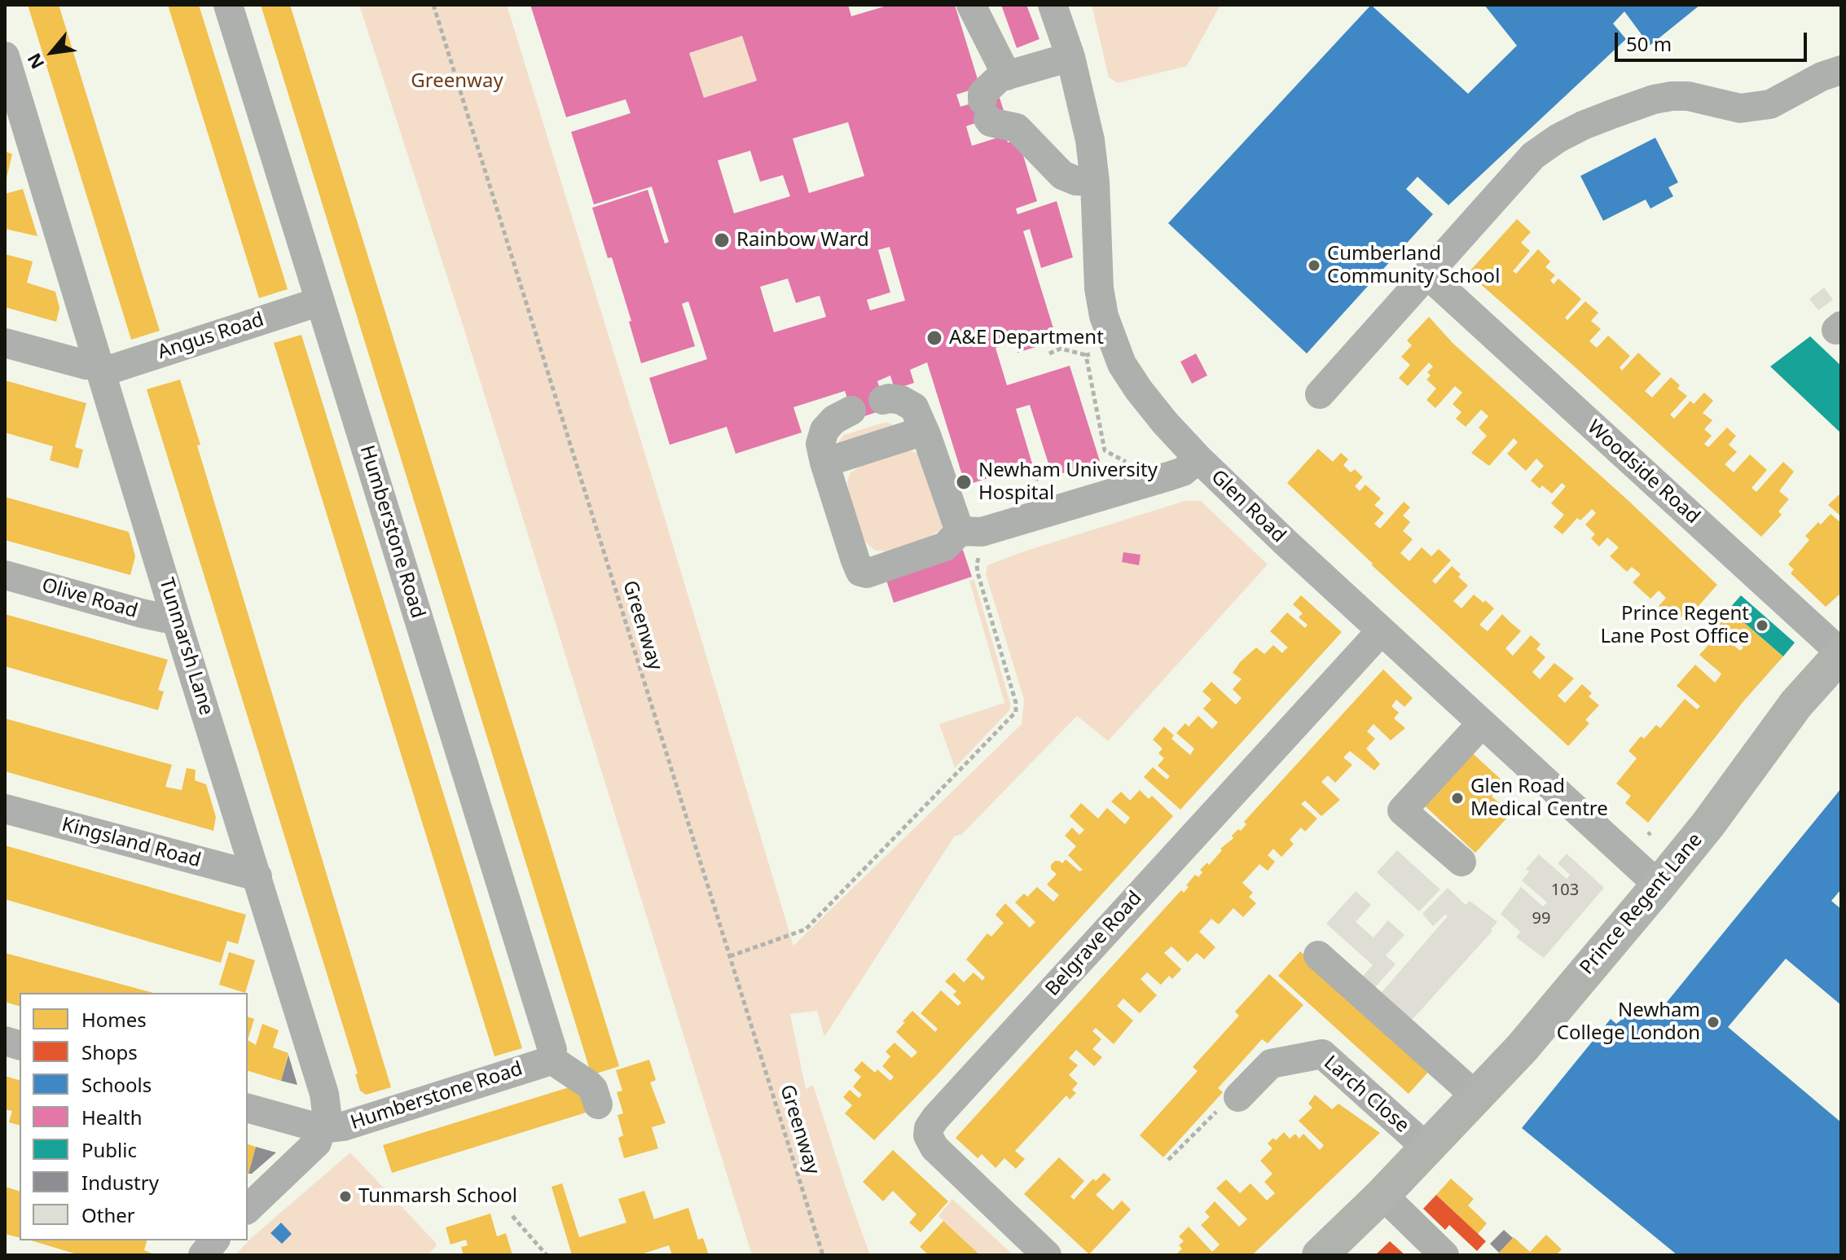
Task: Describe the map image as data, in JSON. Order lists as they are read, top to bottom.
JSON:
{
  "streets": {
    "main road": ["Prince Regent Lane"],
    "street": [
      "Angus Road",
      "Woodside Road",
      "Glen Road",
      "Humberstone Road",
      "Olive Road",
      "Tunmarsh Lane",
      "Kingsland Road",
      "Belgrave Road",
      "Larch Close"
    ],
    "path": ["Greenway"]
  },
  "crossings": [
    ["Angus Road", "Humberstone Road"],
    ["Angus Road", "Tunmarsh Lane"],
    ["Woodside Road", "Prince Regent Lane"],
    ["Glen Road", "Prince Regent Lane"],
    ["Glen Road", "Belgrave Road"],
    ["Humberstone Road", "Tunmarsh Lane"],
    ["Olive Road", "Tunmarsh Lane"],
    ["Tunmarsh Lane", "Kingsland Road"],
    ["Prince Regent Lane", "Larch Close"]
  ],
  "parks": ["Greenway"],
  "places": [
    "Rainbow Ward",
    "Cumberland Community School",
    "A&E Department",
    "Newham University Hospital",
    "Prince Regent Lane Post Office",
    "Glen Road Medical Centre",
    "Newham College London",
    "Tunmarsh School"
  ],
  "house_numbers": ["103", "99"],
  "legend": [
    "Homes",
    "Shops",
    "Schools",
    "Health",
    "Public",
    "Industry",
    "Other"
  ],
  "scale_bar": "50 m",
  "north": "bottom left"
}
